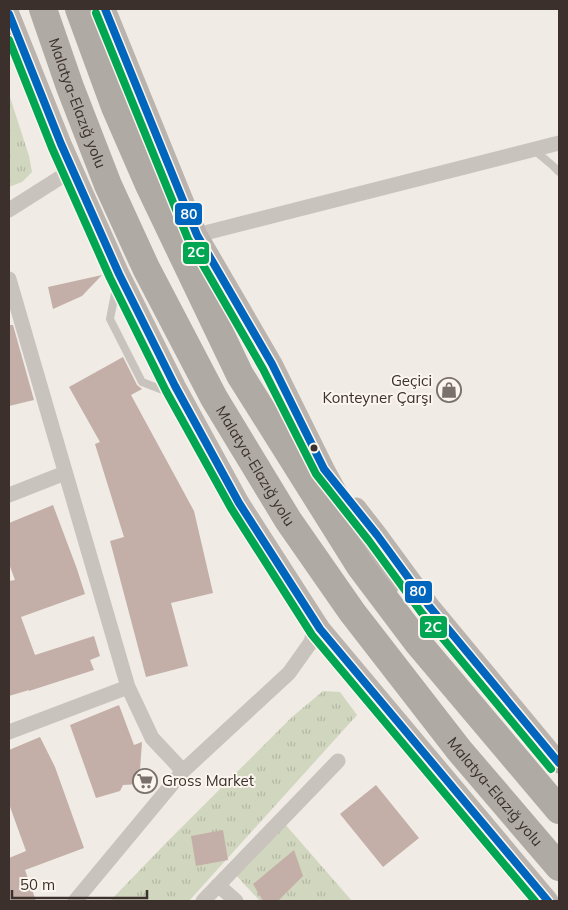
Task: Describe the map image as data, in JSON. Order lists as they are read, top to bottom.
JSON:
{
  "streets": {
    "highway": ["Malatya-Elazığ yolu"]
  },
  "places": {
    "shop": ["Geçici Konteyner Çarşı"],
    "supermarket": ["Gross Market"]
  },
  "lines": ["transit line 80", "transit line 2C"],
  "scale_bar": "50 m"
}
